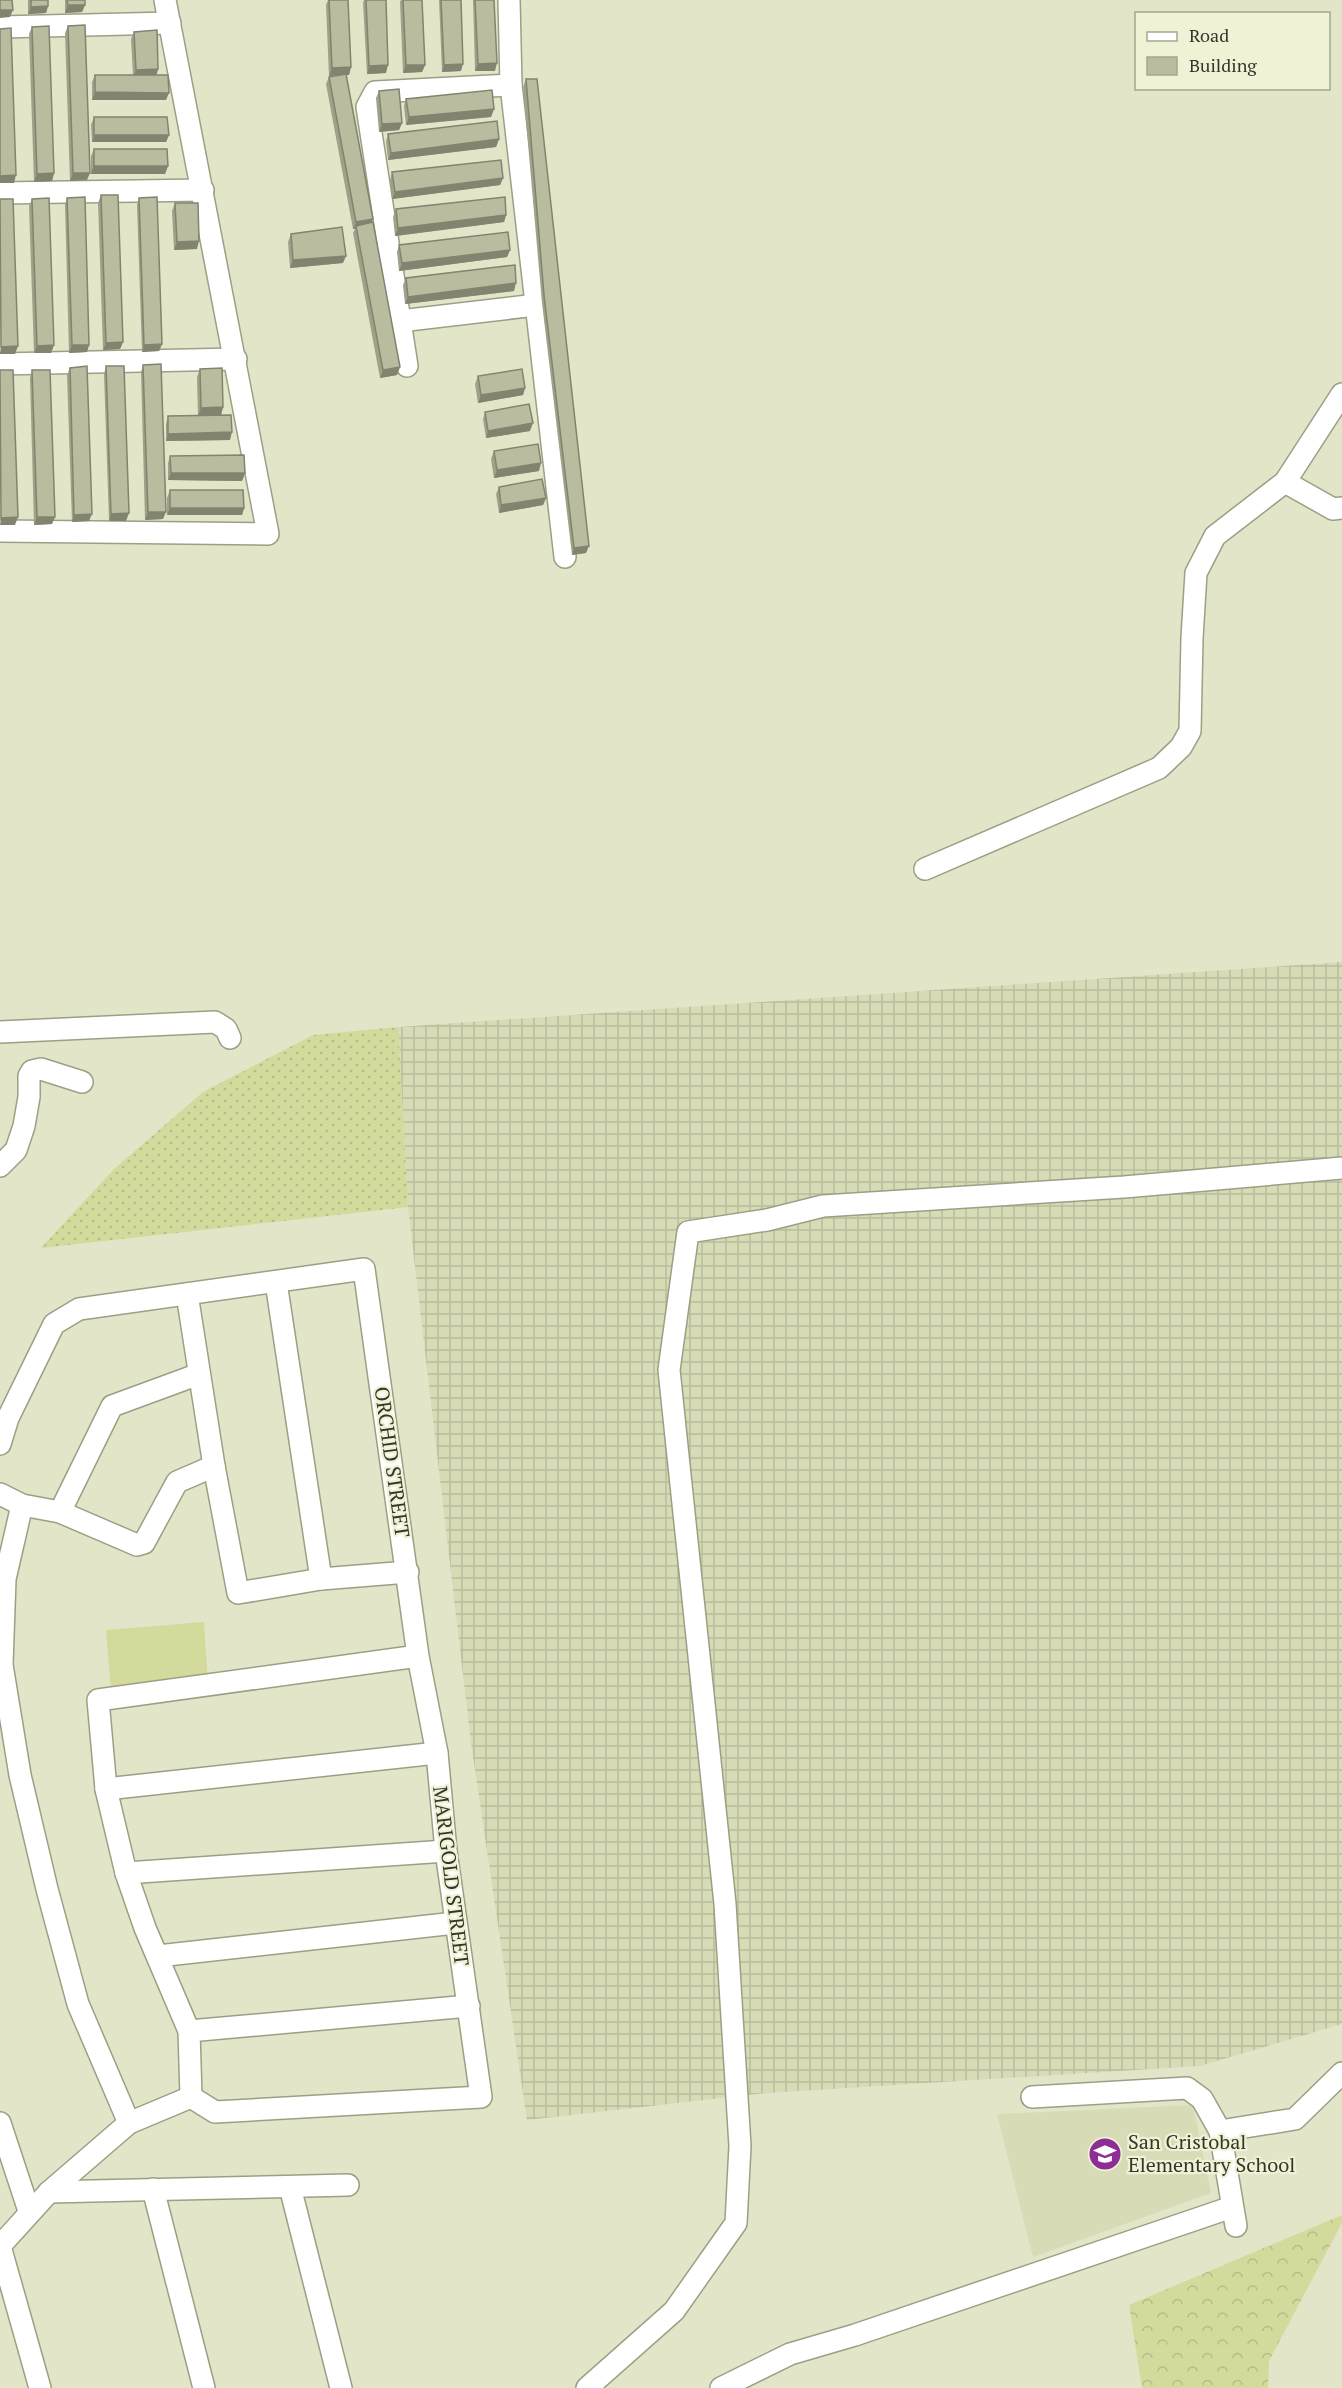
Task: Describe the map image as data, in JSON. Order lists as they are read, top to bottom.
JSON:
{
  "streets": {
    "street": ["ORCHID STREET", "MARIGOLD STREET"]
  },
  "crossings": [
    ["ORCHID STREET", "MARIGOLD STREET"]
  ],
  "places": {
    "school or university": ["San Cristobal Elementary School"]
  },
  "legend": ["Road", "Building"]
}
